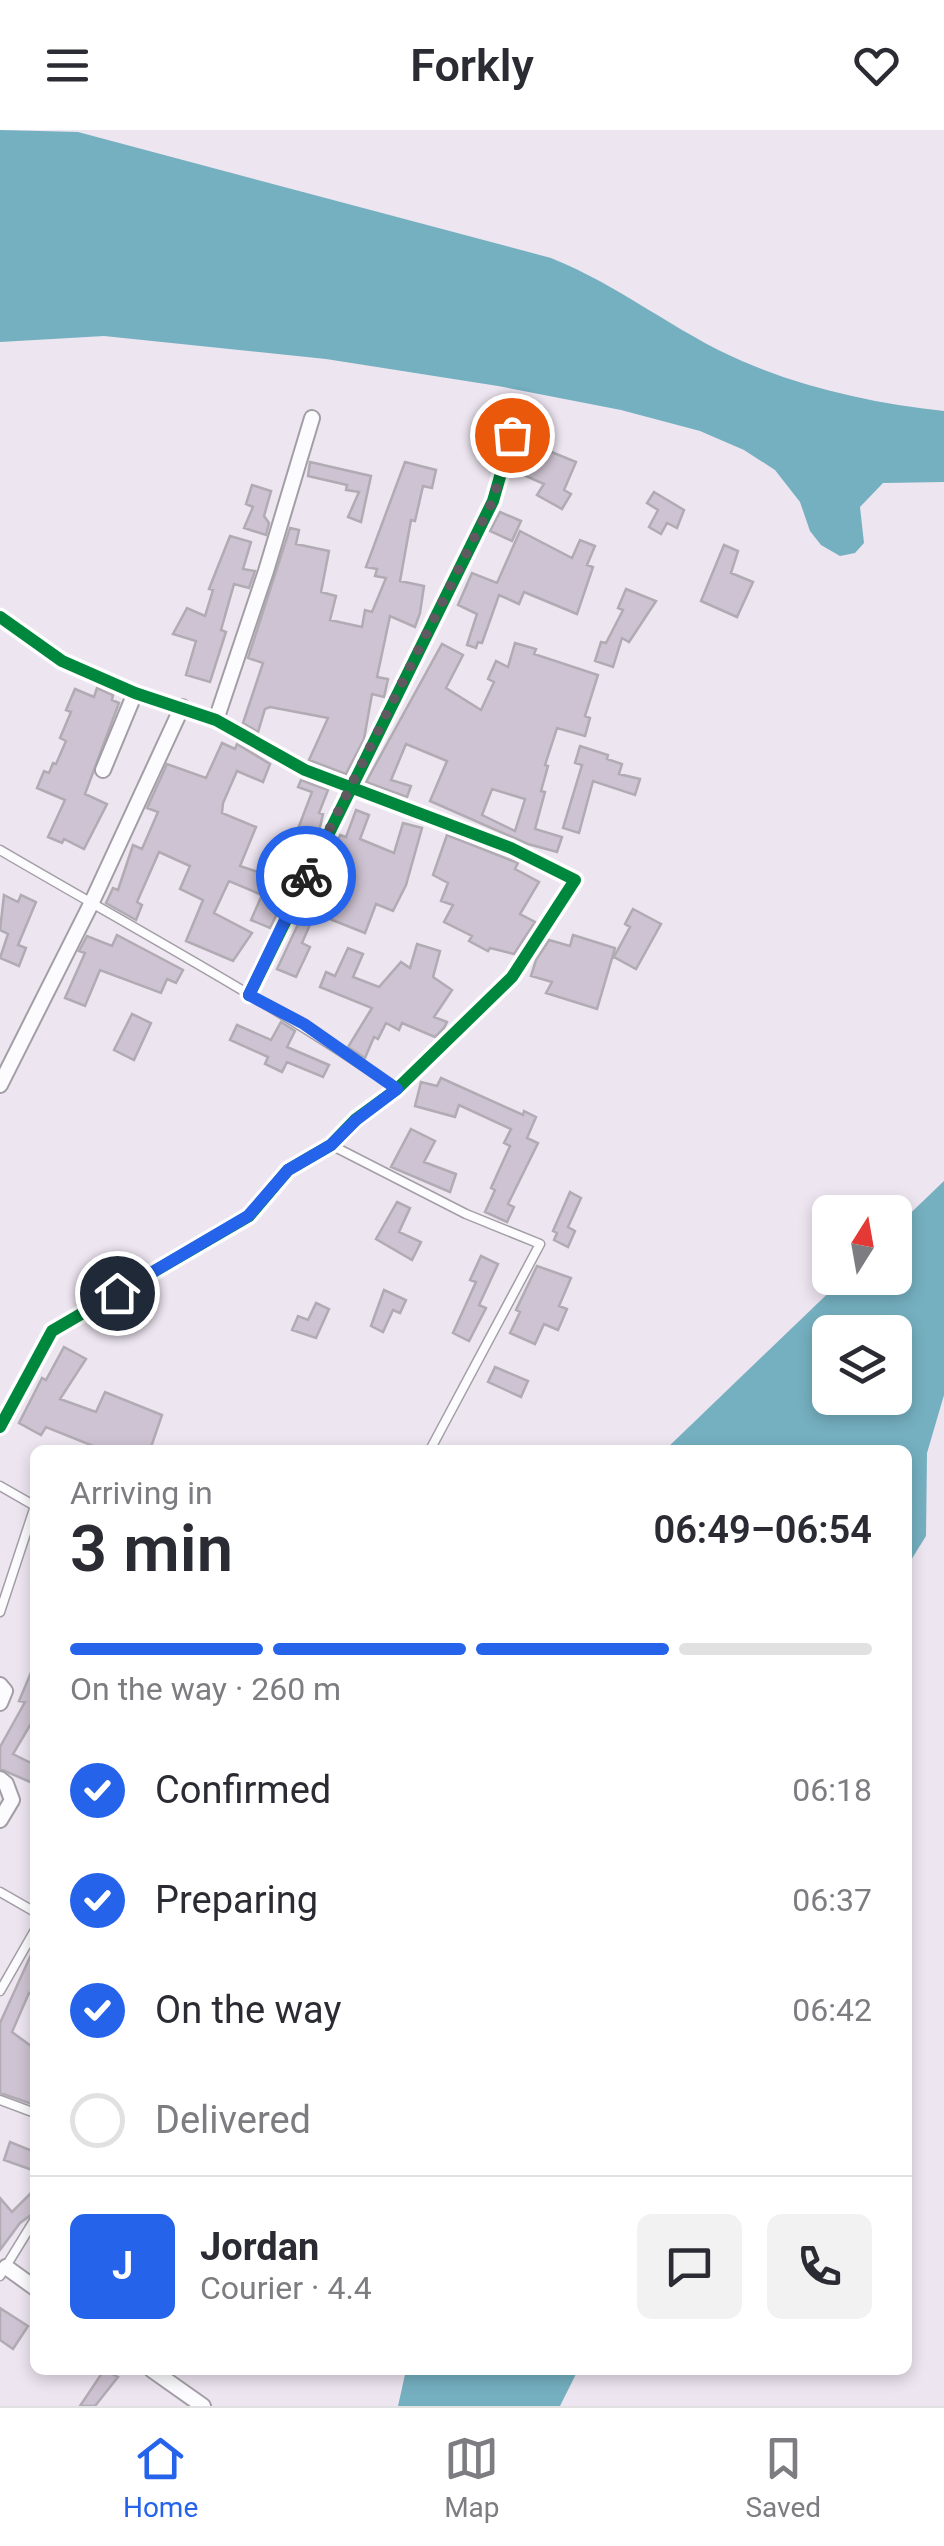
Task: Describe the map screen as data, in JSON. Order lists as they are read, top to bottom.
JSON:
{
  "north": "top",
  "page": {
    "header": "Forkly",
    "heading": ["3 min", "Arriving in", "06:49–06:54"],
    "panel": ["Jordan", "Courier · 4.4"],
    "bar": "On the way · 260 m",
    "list": [
      ["Confirmed", "06:18"],
      ["Preparing", "06:37"],
      ["On the way", "06:42"],
      "Delivered"
    ],
    "round": "J",
    "tabs": ["Home", "Map", "Saved"]
  }
}
